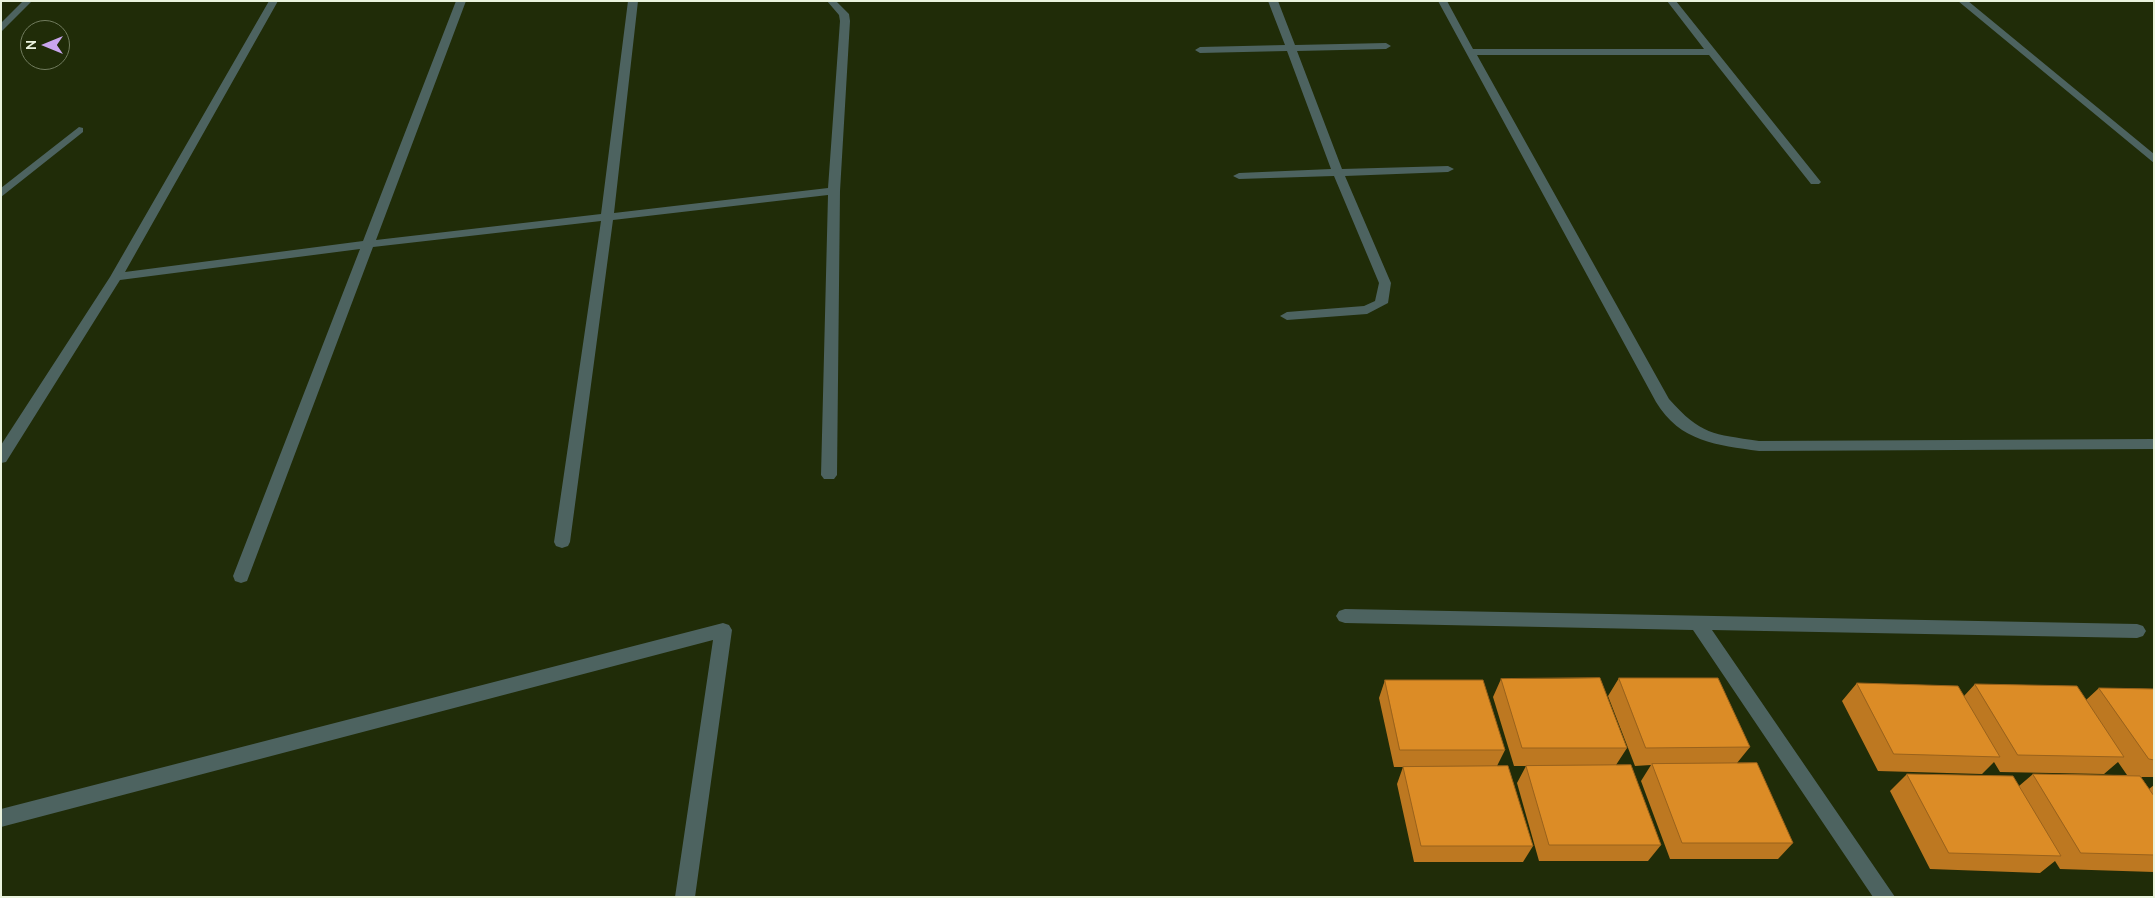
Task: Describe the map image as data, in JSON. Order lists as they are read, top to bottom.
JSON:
{
  "north": "left"
}
